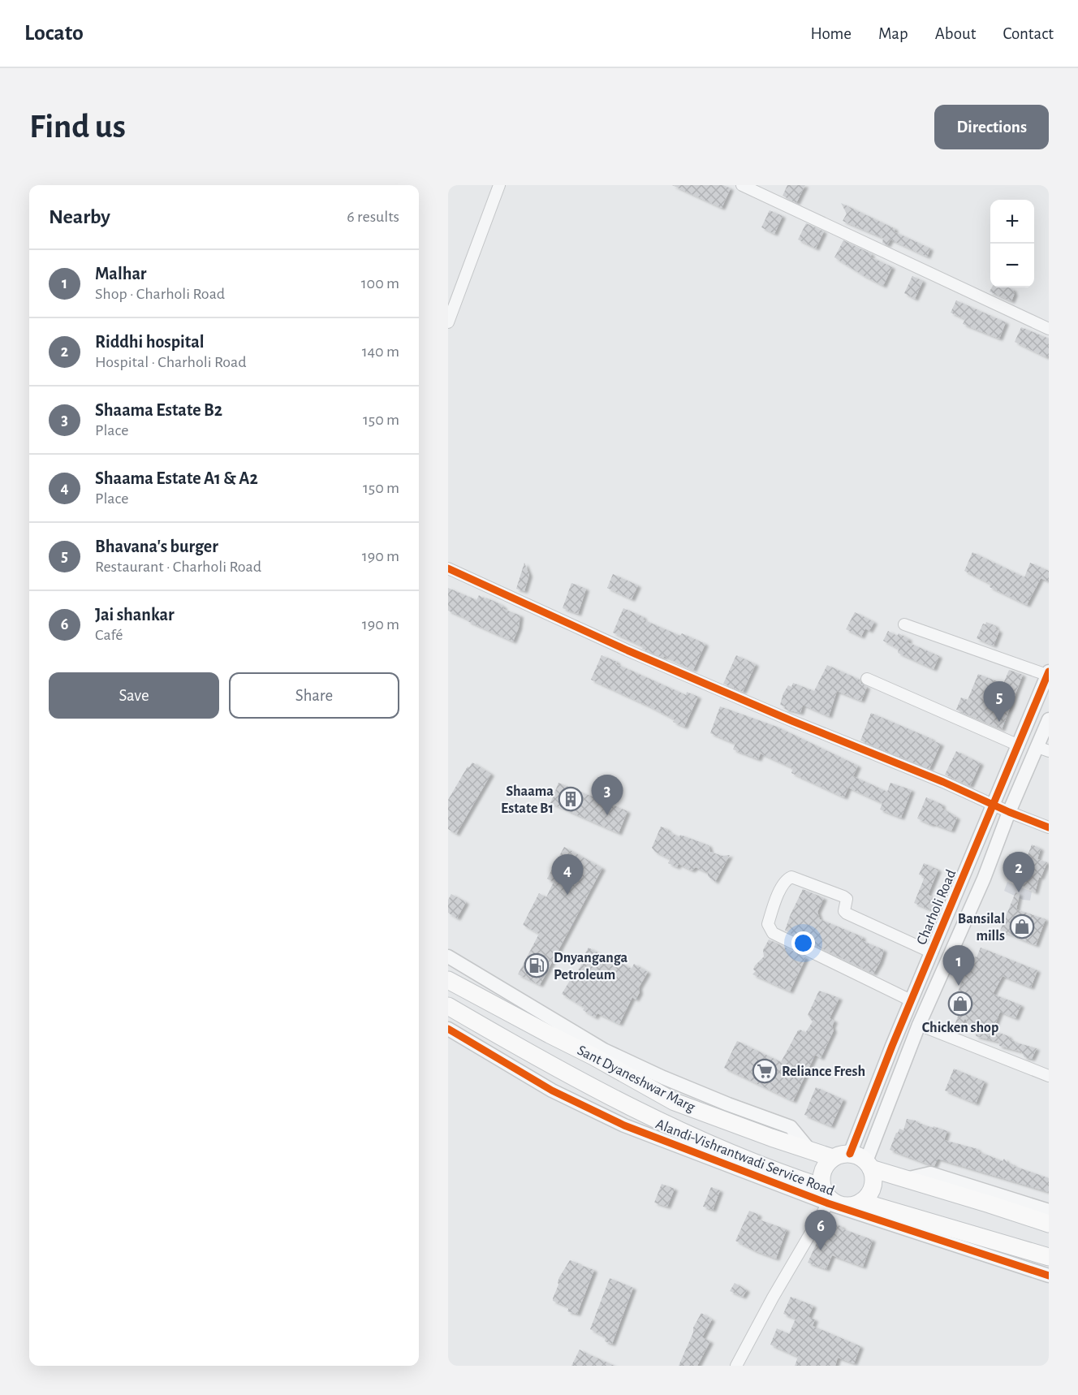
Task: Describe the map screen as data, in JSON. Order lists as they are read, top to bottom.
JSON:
{
  "streets": {
    "main road": ["Sant Dyaneshwar Marg"],
    "street": ["Charholi Road", "Alandi-Vishrantwadi Service Road"]
  },
  "crossings": [
    ["Charholi Road", "Sant Dyaneshwar Marg"],
    ["Charholi Road", "Alandi-Vishrantwadi Service Road"],
    ["Sant Dyaneshwar Marg", "Alandi-Vishrantwadi Service Road"]
  ],
  "places": {
    "building": ["Shaama Estate B1"],
    "shop": ["Bansilal mills", "Chicken shop"],
    "fuel station": ["Dnyanganga Petroleum"],
    "supermarket": ["Reliance Fresh"]
  },
  "page": {
    "header": "Locato",
    "nav": [
      "Home",
      "Map",
      "About",
      "Contact"
    ],
    "buttons": [
      "Directions",
      ["Save", "Share"]
    ],
    "title": "Find us",
    "heading": ["Nearby", "6 results"],
    "map_buttons": ["+", "−"],
    "list": [
      {
        "mark": "1",
        "name": "Malhar",
        "note": "Shop · Charholi Road",
        "value": "100 m"
      },
      {
        "mark": "2",
        "name": "Riddhi hospital",
        "note": "Hospital · Charholi Road",
        "value": "140 m"
      },
      {
        "mark": "3",
        "name": "Shaama Estate B2",
        "note": "Place",
        "value": "150 m"
      },
      {
        "mark": "4",
        "name": "Shaama Estate A1 & A2",
        "note": "Place",
        "value": "150 m"
      },
      {
        "mark": "5",
        "name": "Bhavana's burger",
        "note": "Restaurant · Charholi Road",
        "value": "190 m"
      },
      {
        "mark": "6",
        "name": "Jai shankar",
        "note": "Café",
        "value": "190 m"
      }
    ],
    "pins": [
      "5",
      "3",
      "2",
      "4",
      "1",
      "6"
    ]
  }
}
